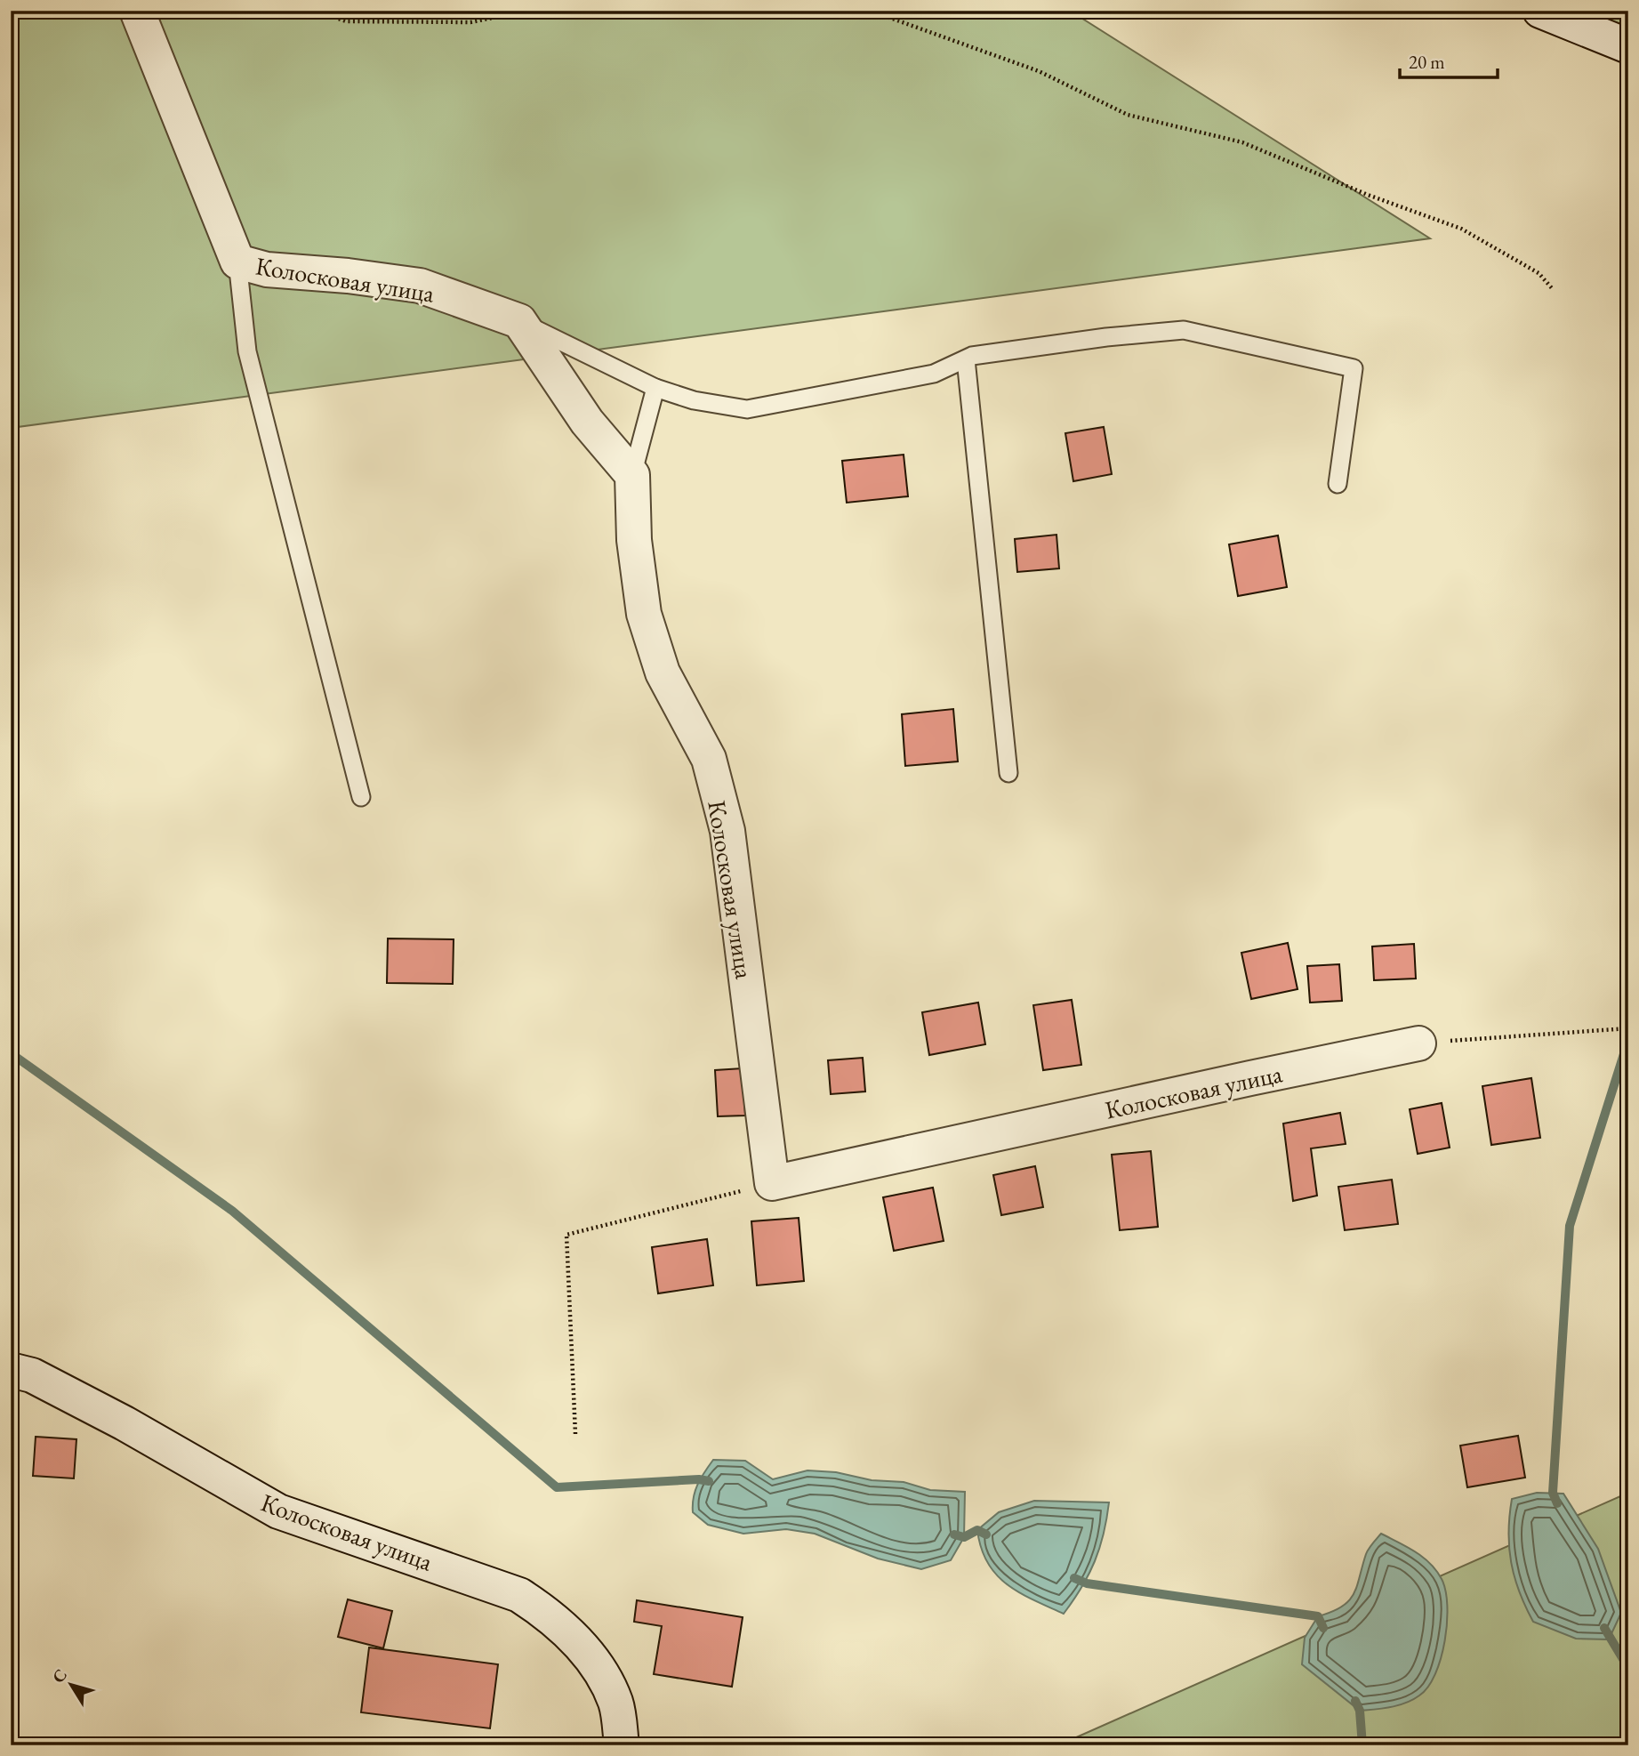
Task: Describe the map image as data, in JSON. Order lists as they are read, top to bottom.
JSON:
{
  "streets": {
    "street": ["Колосковая улица"]
  },
  "scale_bar": "20 m",
  "north": "top left"
}
